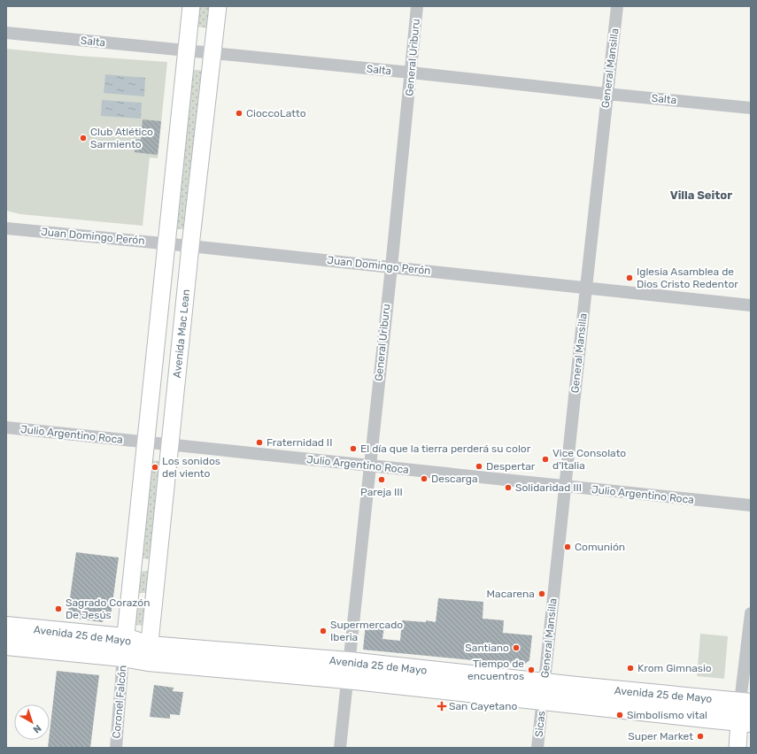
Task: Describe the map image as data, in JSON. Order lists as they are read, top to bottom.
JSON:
{
  "streets": {
    "main road": ["Avenida Mac Lean", "Avenida 25 de Mayo"],
    "street": [
      "Salta",
      "General Uriburu",
      "General Mansilla",
      "Juan Domingo Perón",
      "Julio Argentino Roca",
      "Coronel Falcón",
      "Sicas"
    ]
  },
  "crossings": [
    ["Salta", "General Uriburu"],
    ["Salta", "General Mansilla"],
    ["Salta", "Avenida Mac Lean"],
    ["General Uriburu", "Juan Domingo Perón"],
    ["General Uriburu", "Julio Argentino Roca"],
    ["General Uriburu", "Avenida 25 de Mayo"],
    ["General Mansilla", "Juan Domingo Perón"],
    ["General Mansilla", "Julio Argentino Roca"],
    ["General Mansilla", "Avenida 25 de Mayo"],
    ["General Mansilla", "Sicas"],
    ["Juan Domingo Perón", "Avenida Mac Lean"],
    ["Avenida Mac Lean", "Julio Argentino Roca"],
    ["Avenida Mac Lean", "Avenida 25 de Mayo"],
    ["Avenida 25 de Mayo", "Coronel Falcón"],
    ["Avenida 25 de Mayo", "Sicas"]
  ],
  "districts": ["Villa Seitor"],
  "places": {
    "other": [
      "CioccoLatto",
      "Club Atlético Sarmiento",
      "Iglesia Asamblea de Dios Cristo Redentor",
      "Fraternidad II",
      "El día que la tierra perderá su color",
      "Vice Consolato d'Italia",
      "Despertar",
      "Los sonidos del viento",
      "Descarga",
      "Pareja III",
      "Solidaridad III",
      "Comunión",
      "Macarena",
      "Sagrado Corazón De Jesús",
      "Supermercado Iberia",
      "Santiano",
      "Krom Gimnasio",
      "Tiempo de encuentros",
      "Simbolismo vital",
      "Super Market"
    ],
    "health": ["San Cayetano"]
  },
  "north": "bottom right"
}
